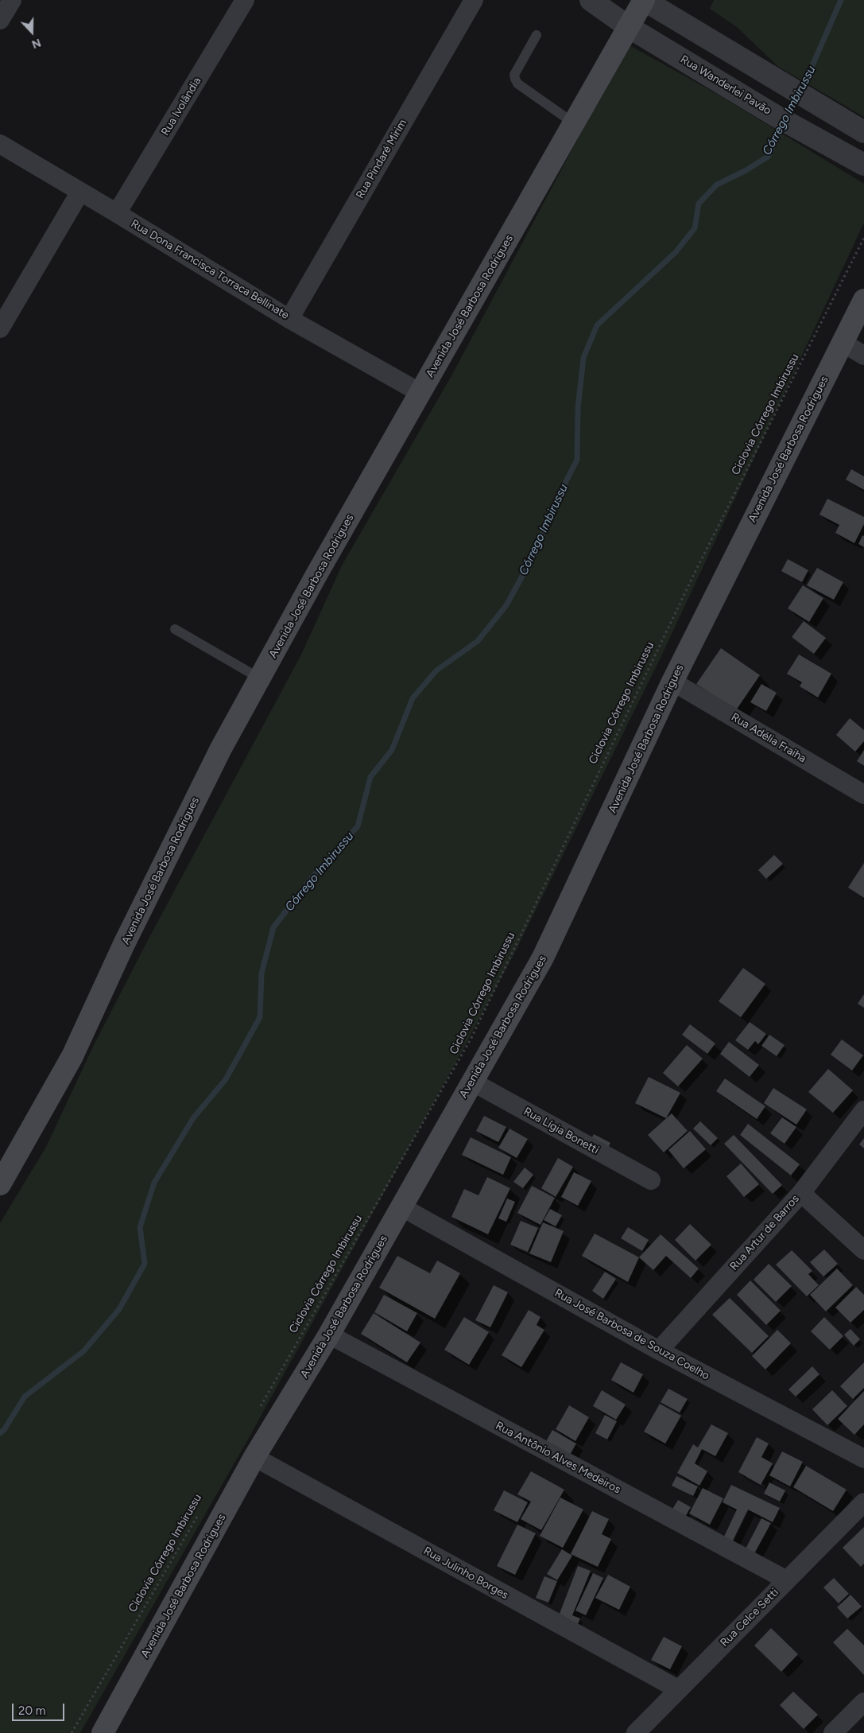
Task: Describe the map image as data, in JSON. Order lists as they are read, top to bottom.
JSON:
{
  "streets": {
    "main road": ["Avenida José Barbosa Rodrigues"],
    "street": [
      "Rua Wanderlei Pavão",
      "Rua Ivolândia",
      "Rua Pindaré Mirim",
      "Rua Dona Francisca Torraca Bellinate",
      "Rua Adélia Fraiha",
      "Rua Lígia Bonetti",
      "Rua Artur de Barros",
      "Rua José Barbosa de Souza Coelho",
      "Rua Antônio Alves Medeiros",
      "Rua Julinho Borges",
      "Rua Celce Setti"
    ],
    "path": ["Ciclovia Córrego Imbirussu"]
  },
  "crossings": [
    ["Rua Wanderlei Pavão", "Avenida José Barbosa Rodrigues"],
    ["Rua Ivolândia", "Rua Dona Francisca Torraca Bellinate"],
    ["Rua Pindaré Mirim", "Rua Dona Francisca Torraca Bellinate"],
    ["Rua Dona Francisca Torraca Bellinate", "Avenida José Barbosa Rodrigues"],
    ["Avenida José Barbosa Rodrigues", "Rua Adélia Fraiha"],
    ["Avenida José Barbosa Rodrigues", "Rua Lígia Bonetti"],
    ["Avenida José Barbosa Rodrigues", "Rua José Barbosa de Souza Coelho"],
    ["Avenida José Barbosa Rodrigues", "Rua Antônio Alves Medeiros"],
    ["Avenida José Barbosa Rodrigues", "Rua Julinho Borges"],
    ["Rua Artur de Barros", "Rua José Barbosa de Souza Coelho"],
    ["Rua Antônio Alves Medeiros", "Rua Celce Setti"],
    ["Rua Julinho Borges", "Rua Celce Setti"]
  ],
  "water": ["Córrego Imbirussu"],
  "scale_bar": "20 m",
  "north": "bottom"
}
